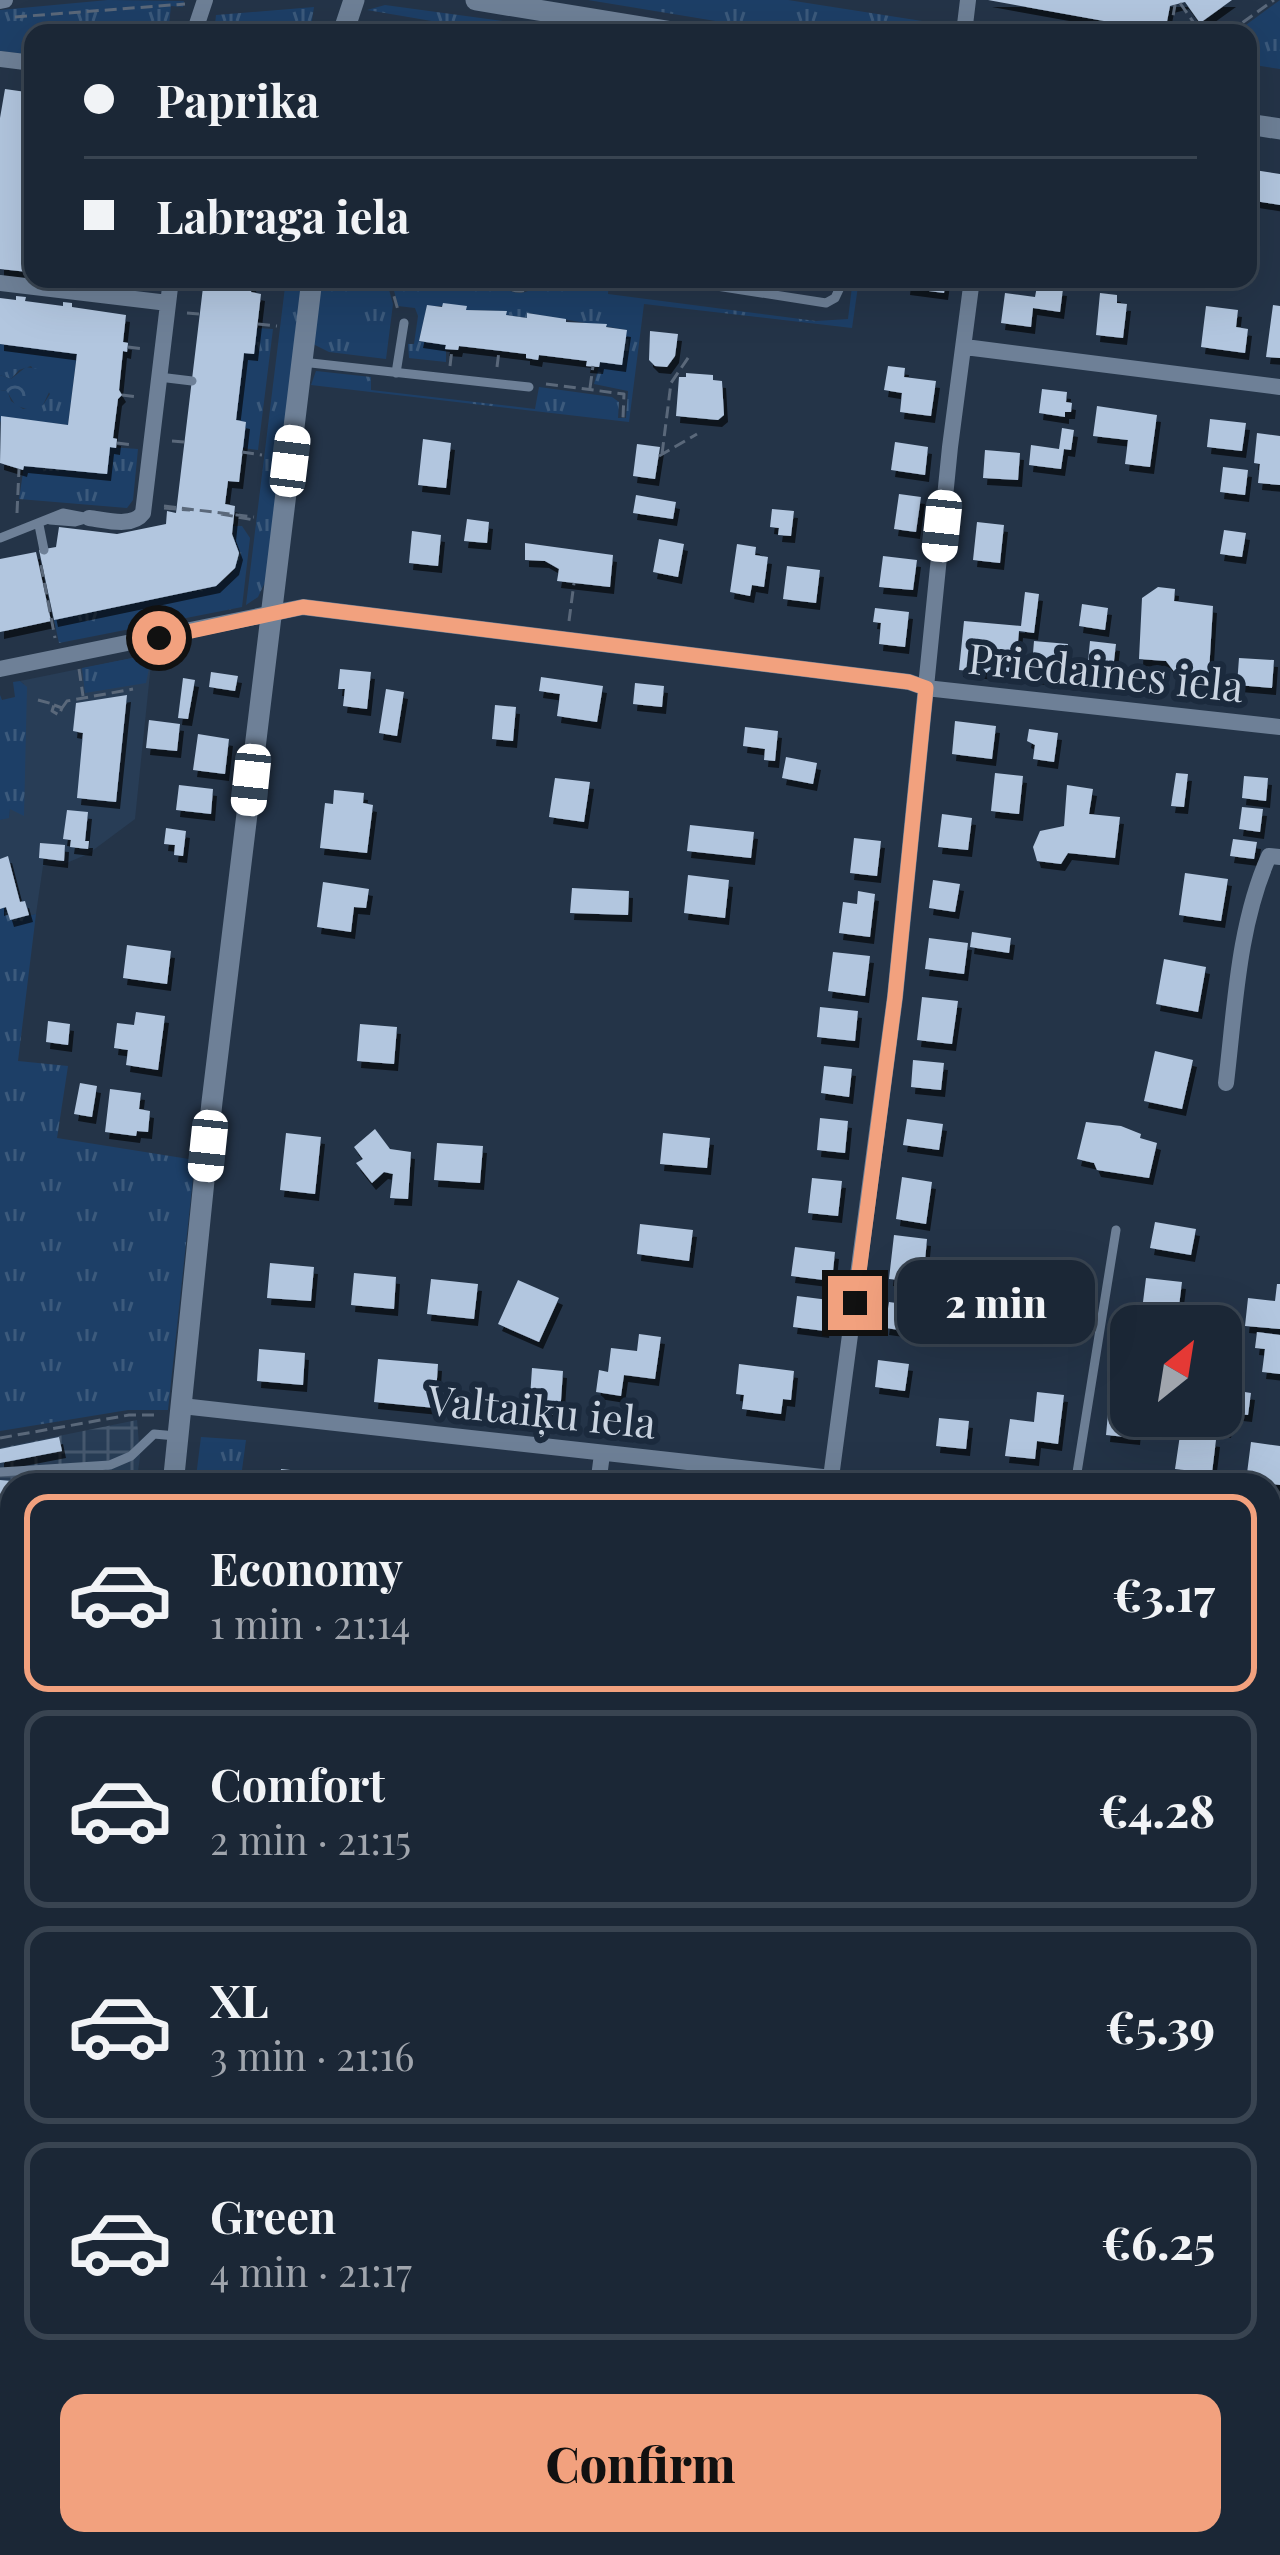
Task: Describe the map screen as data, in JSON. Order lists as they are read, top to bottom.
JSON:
{
  "streets": {
    "street": ["Priedaines iela", "Valtaiķu iela"]
  },
  "north": "top right",
  "page": {
    "banner": ["Paprika", "Labraga iela"],
    "bubble": "2 min",
    "list": [
      {
        "name": "Economy",
        "note": "1 min · 21:14",
        "value": "€3.17"
      },
      {
        "name": "Comfort",
        "note": "2 min · 21:15",
        "value": "€4.28"
      },
      {
        "name": "XL",
        "note": "3 min · 21:16",
        "value": "€5.39"
      },
      {
        "name": "Green",
        "note": "4 min · 21:17",
        "value": "€6.25"
      }
    ],
    "buttons": "Confirm"
  }
}
